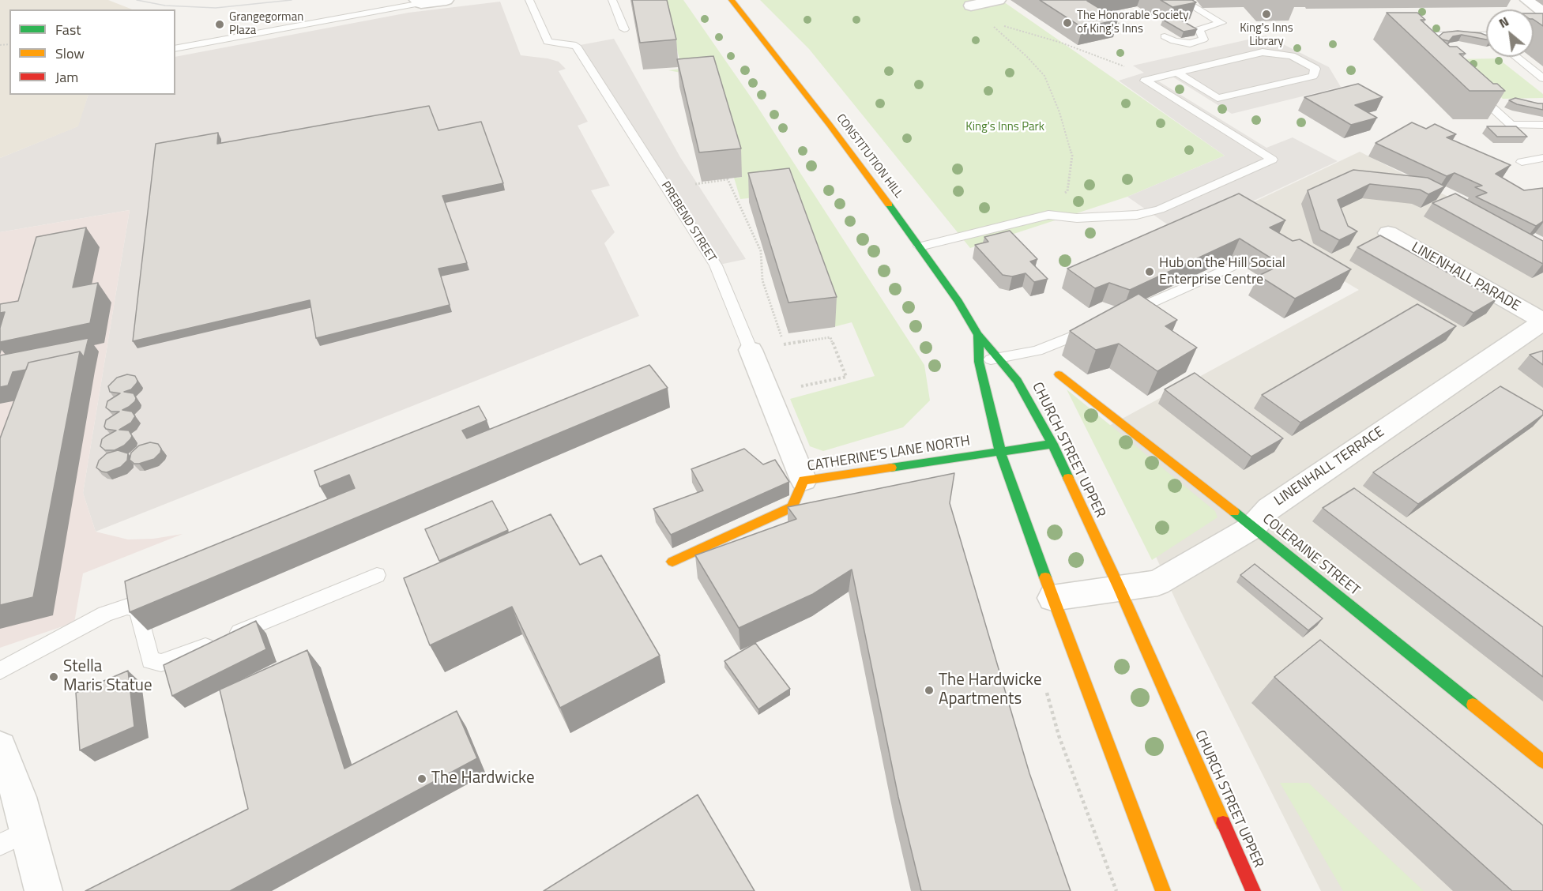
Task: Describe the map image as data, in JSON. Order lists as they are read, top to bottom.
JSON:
{
  "streets": {
    "main road": [
      "CONSTITUTION HILL",
      "CHURCH STREET UPPER",
      "CATHERINE'S LANE NORTH",
      "COLERAINE STREET"
    ],
    "street": ["PREBEND STREET", "LINENHALL PARADE", "LINENHALL TERRACE"]
  },
  "crossings": [
    ["CONSTITUTION HILL", "CHURCH STREET UPPER"],
    ["PREBEND STREET", "CATHERINE'S LANE NORTH"],
    ["LINENHALL PARADE", "LINENHALL TERRACE"],
    ["CHURCH STREET UPPER", "CATHERINE'S LANE NORTH"],
    ["CHURCH STREET UPPER", "LINENHALL TERRACE"],
    ["LINENHALL TERRACE", "COLERAINE STREET"]
  ],
  "parks": ["King's Inns Park"],
  "places": [
    "King's Inns Library",
    "The Honorable Society of King's Inns",
    "Grangegorman Plaza",
    "Hub on the Hill Social Enterprise Centre",
    "Stella Maris Statue",
    "The Hardwicke Apartments",
    "The Hardwicke"
  ],
  "legend": ["Fast", "Slow", "Jam"],
  "north": "top left"
}
